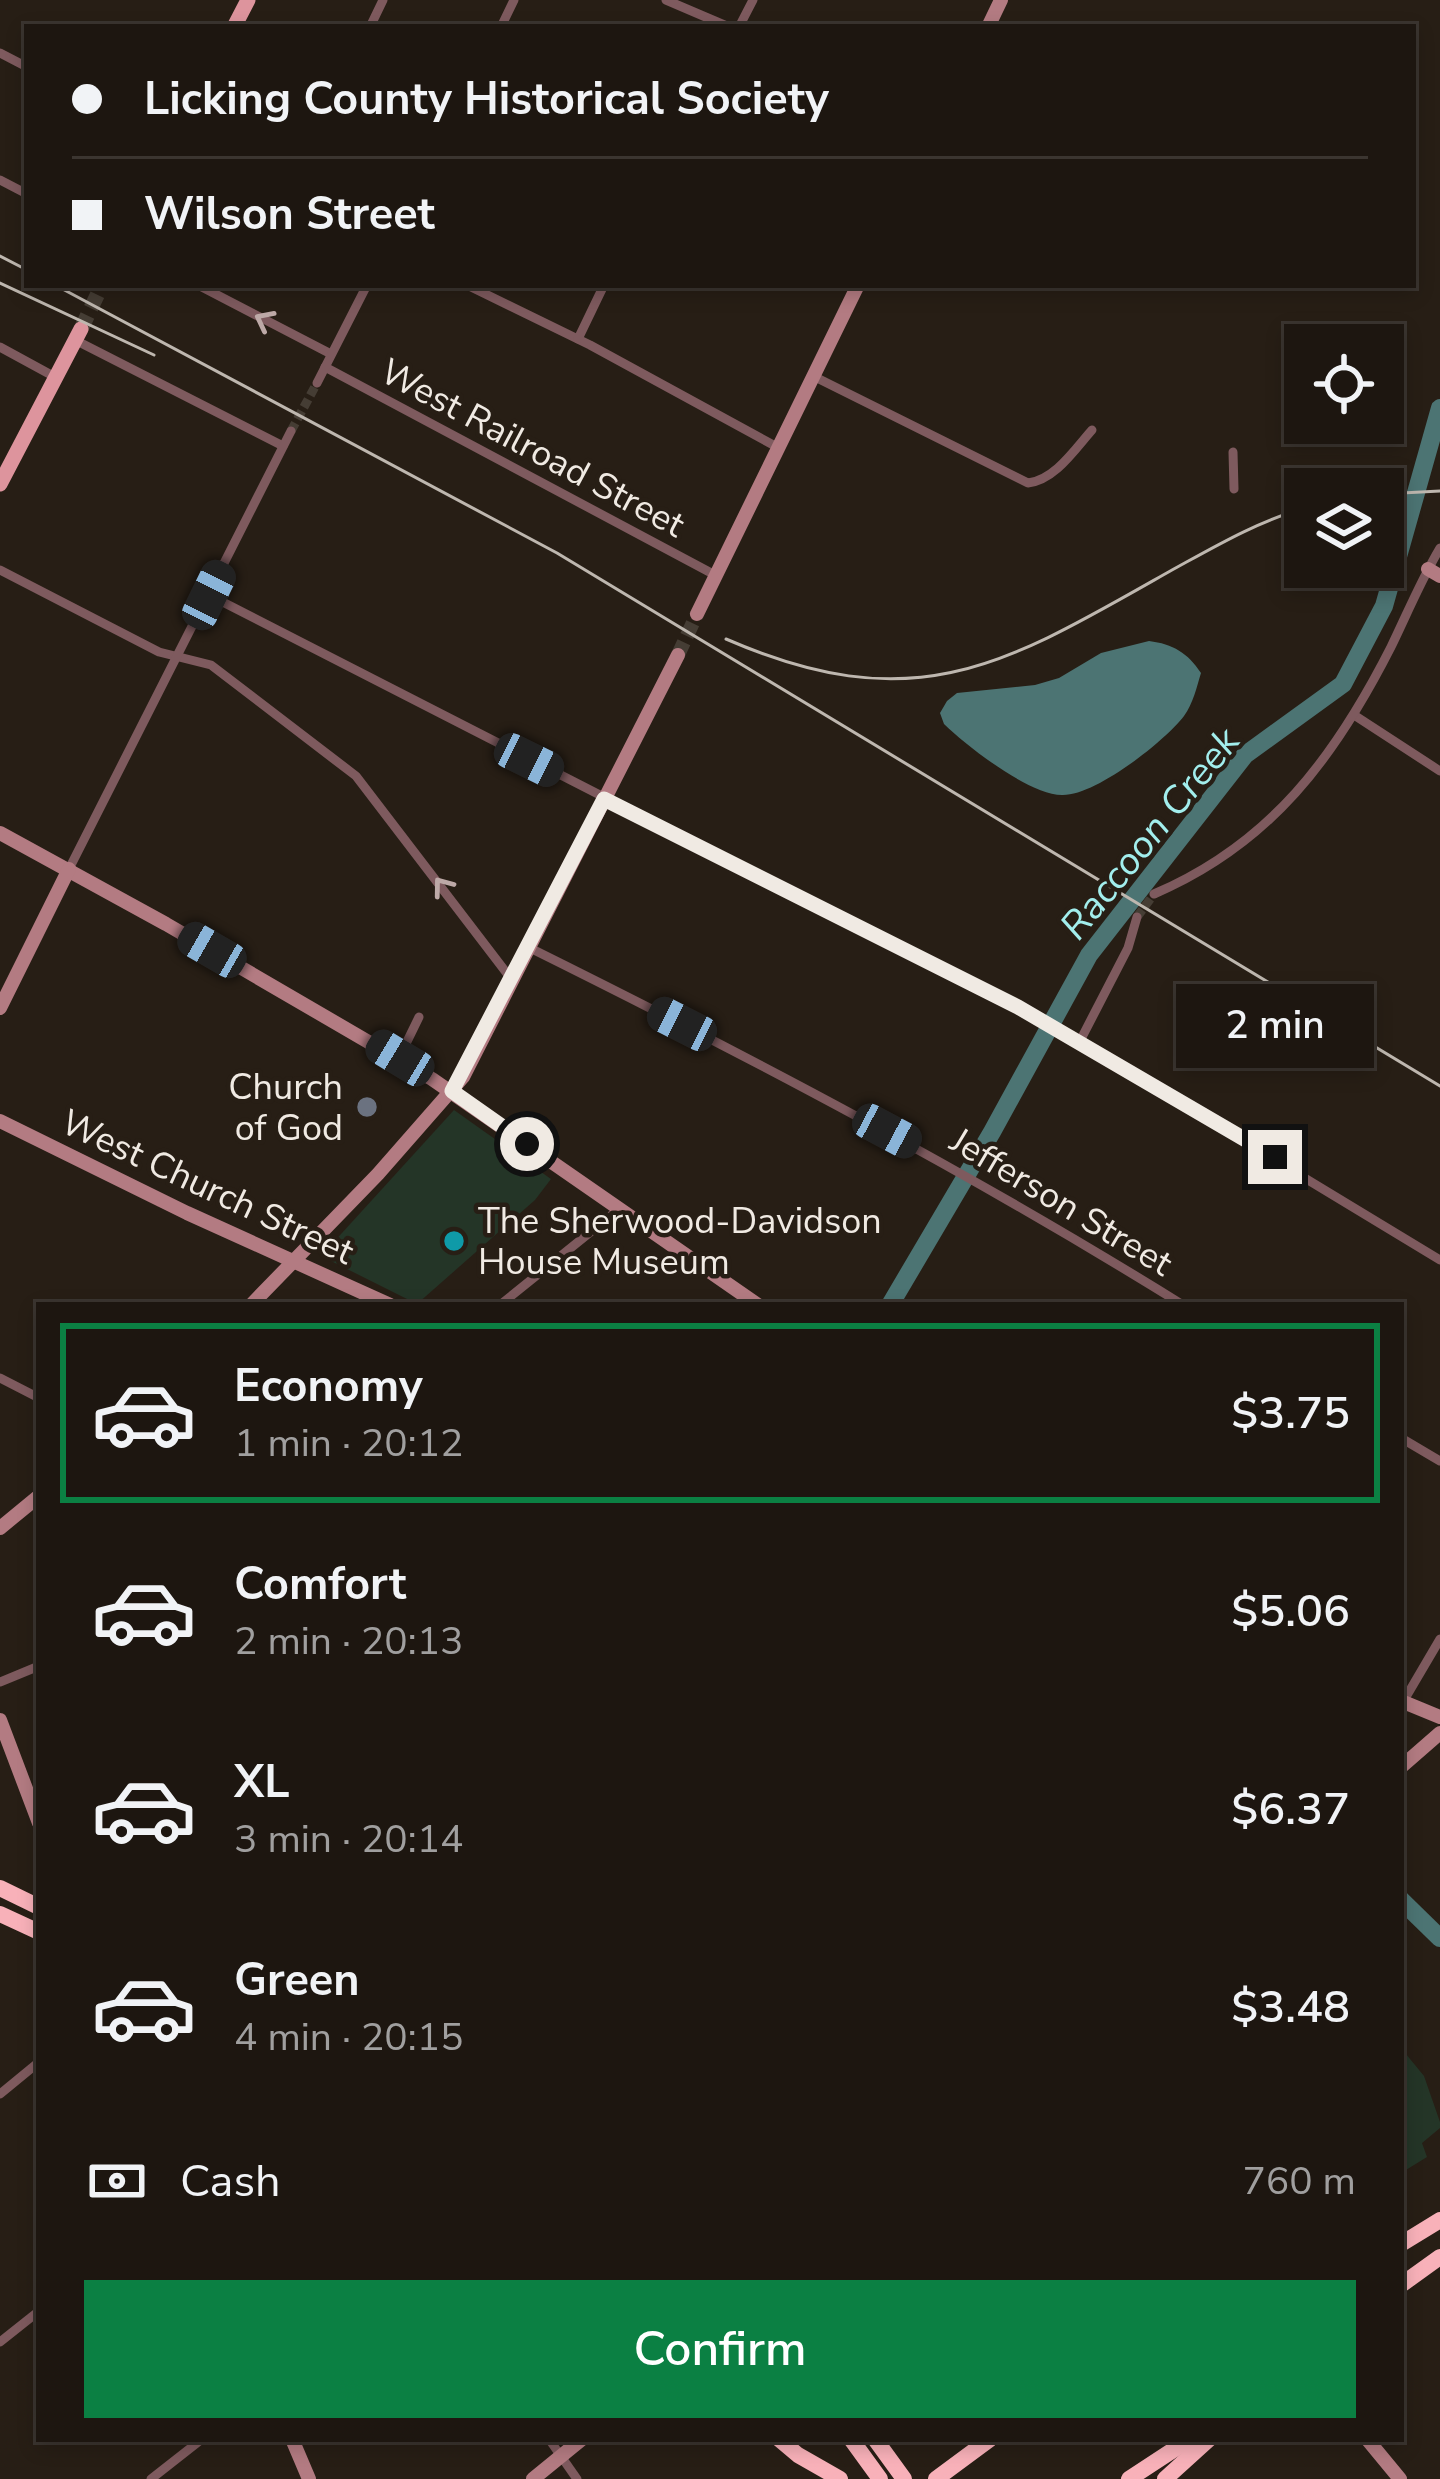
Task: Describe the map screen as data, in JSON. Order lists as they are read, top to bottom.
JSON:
{
  "streets": {
    "street": ["West Railroad Street", "West Church Street", "Jefferson Street"]
  },
  "water": ["Raccoon Creek"],
  "places": ["Church of God", "The Sherwood-Davidson House Museum"],
  "page": {
    "banner": ["Licking County Historical Society", "Wilson Street"],
    "bubble": "2 min",
    "list": [
      {
        "name": "Economy",
        "note": "1 min · 20:12",
        "value": "$3.75"
      },
      {
        "name": "Comfort",
        "note": "2 min · 20:13",
        "value": "$5.06"
      },
      {
        "name": "XL",
        "note": "3 min · 20:14",
        "value": "$6.37"
      },
      {
        "name": "Green",
        "note": "4 min · 20:15",
        "value": "$3.48"
      }
    ],
    "pay": ["Cash", "760 m"],
    "buttons": "Confirm"
  }
}
